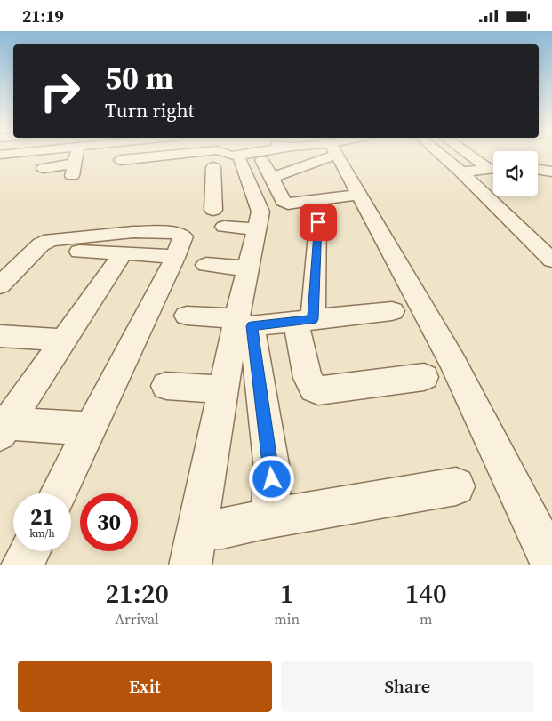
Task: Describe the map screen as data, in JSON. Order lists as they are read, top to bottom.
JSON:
{
  "page": {
    "status": "21:19",
    "turn": ["50 m", "Turn right"],
    "speed": "21 km/h",
    "limit": "30",
    "eta": [
      "21:20",
      "Arrival",
      "1",
      "min",
      "140",
      "m"
    ],
    "buttons": ["Exit", "Share"]
  }
}
